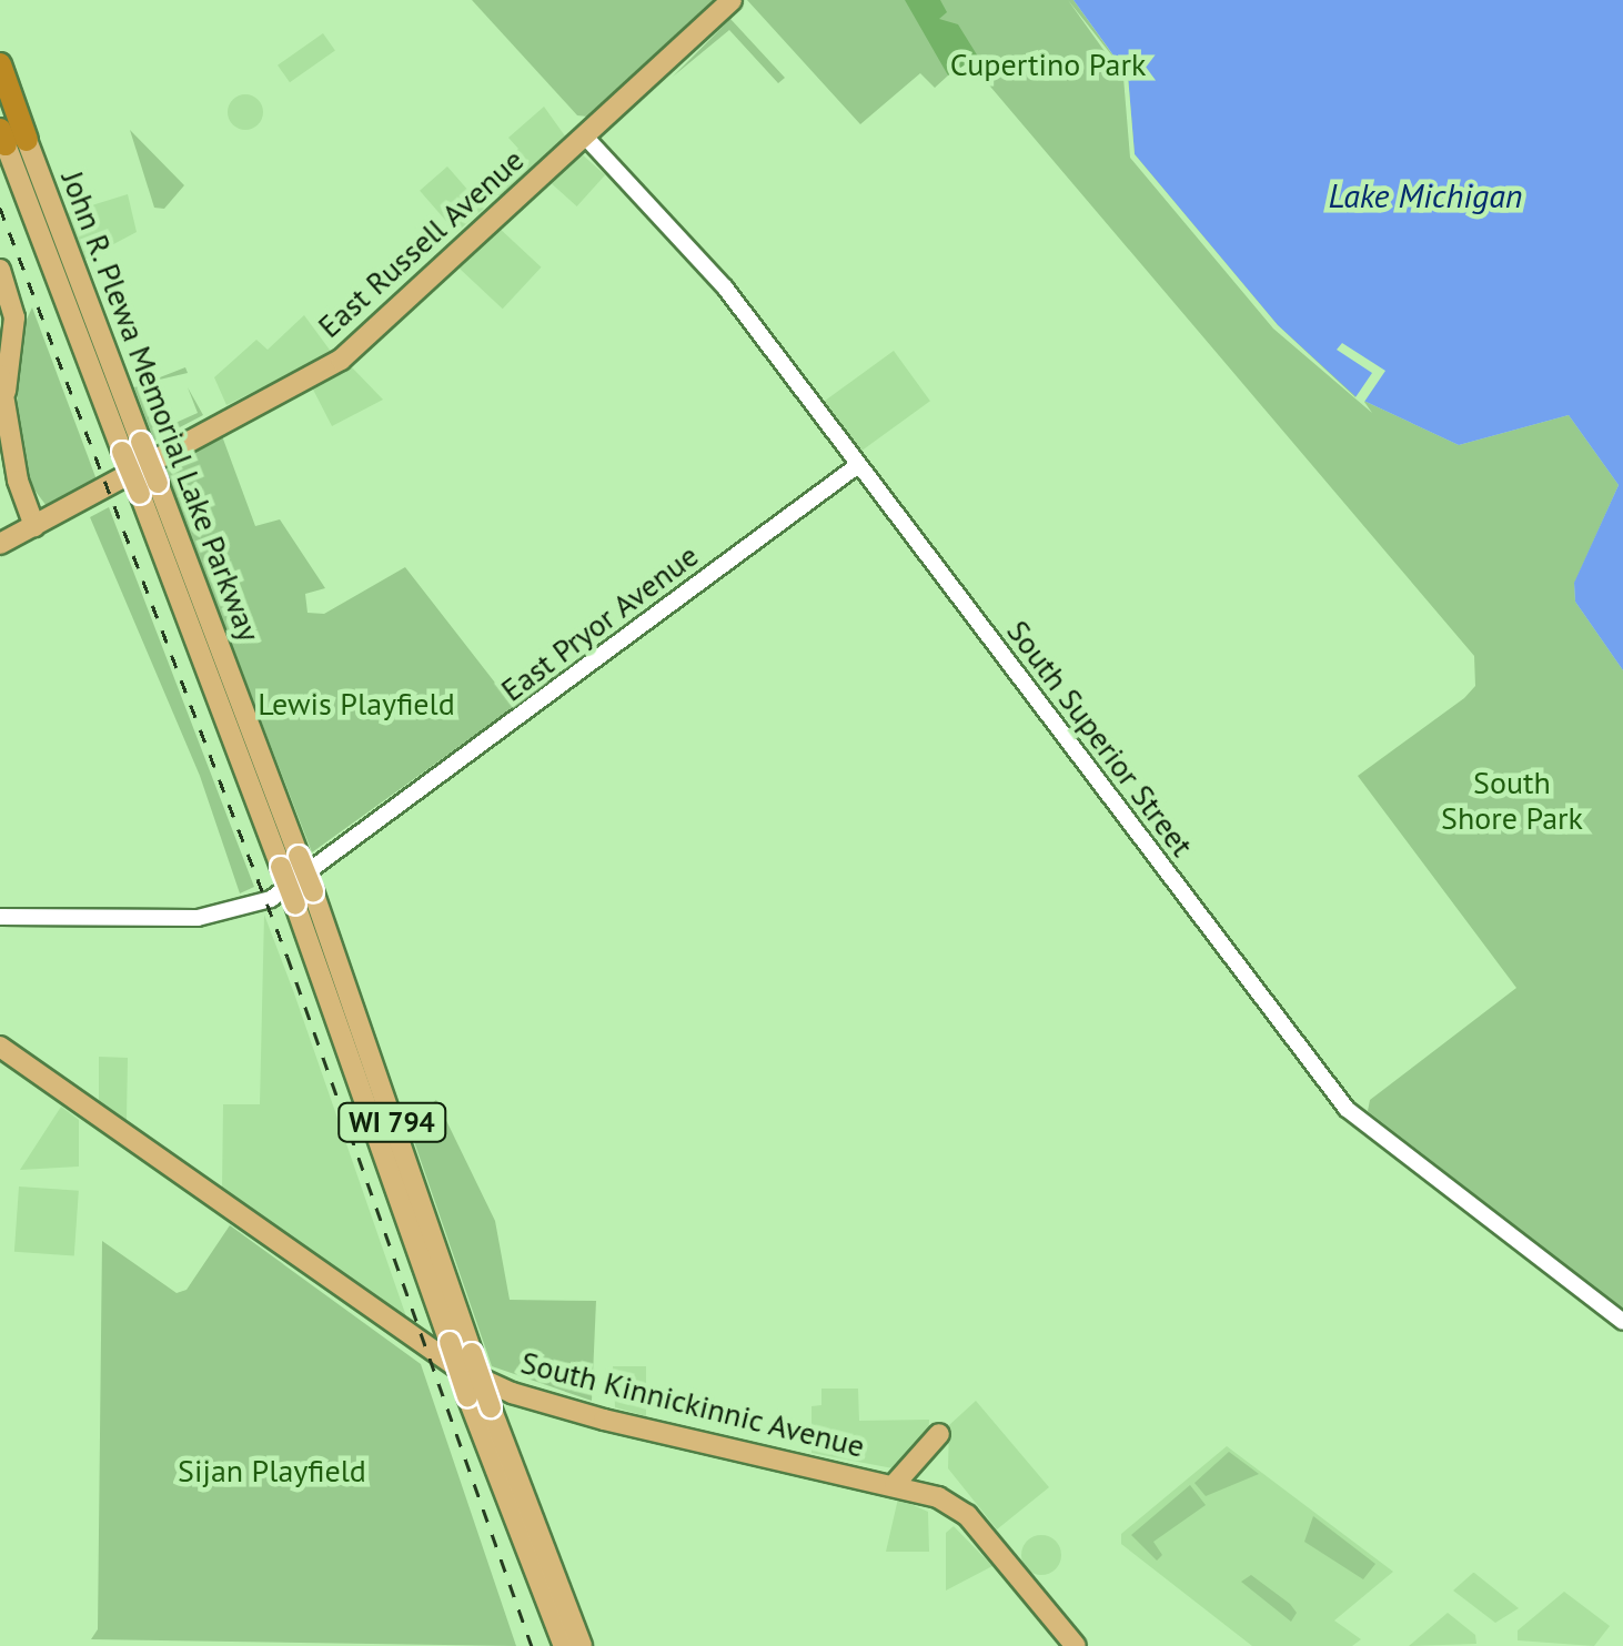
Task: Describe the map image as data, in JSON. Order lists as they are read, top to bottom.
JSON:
{
  "streets": {
    "highway": ["John R. Plewa Memorial Lake Parkway", "WI 794"],
    "main road": ["East Russell Avenue", "South Kinnickinnic Avenue"],
    "street": ["East Pryor Avenue", "South Superior Street"]
  },
  "crossings": [
    ["East Russell Avenue", "South Superior Street"],
    ["East Pryor Avenue", "South Superior Street"]
  ],
  "water": ["Lake Michigan"],
  "parks": [
    "Cupertino Park",
    "Lewis Playfield",
    "South Shore Park",
    "Sijan Playfield"
  ]
}
